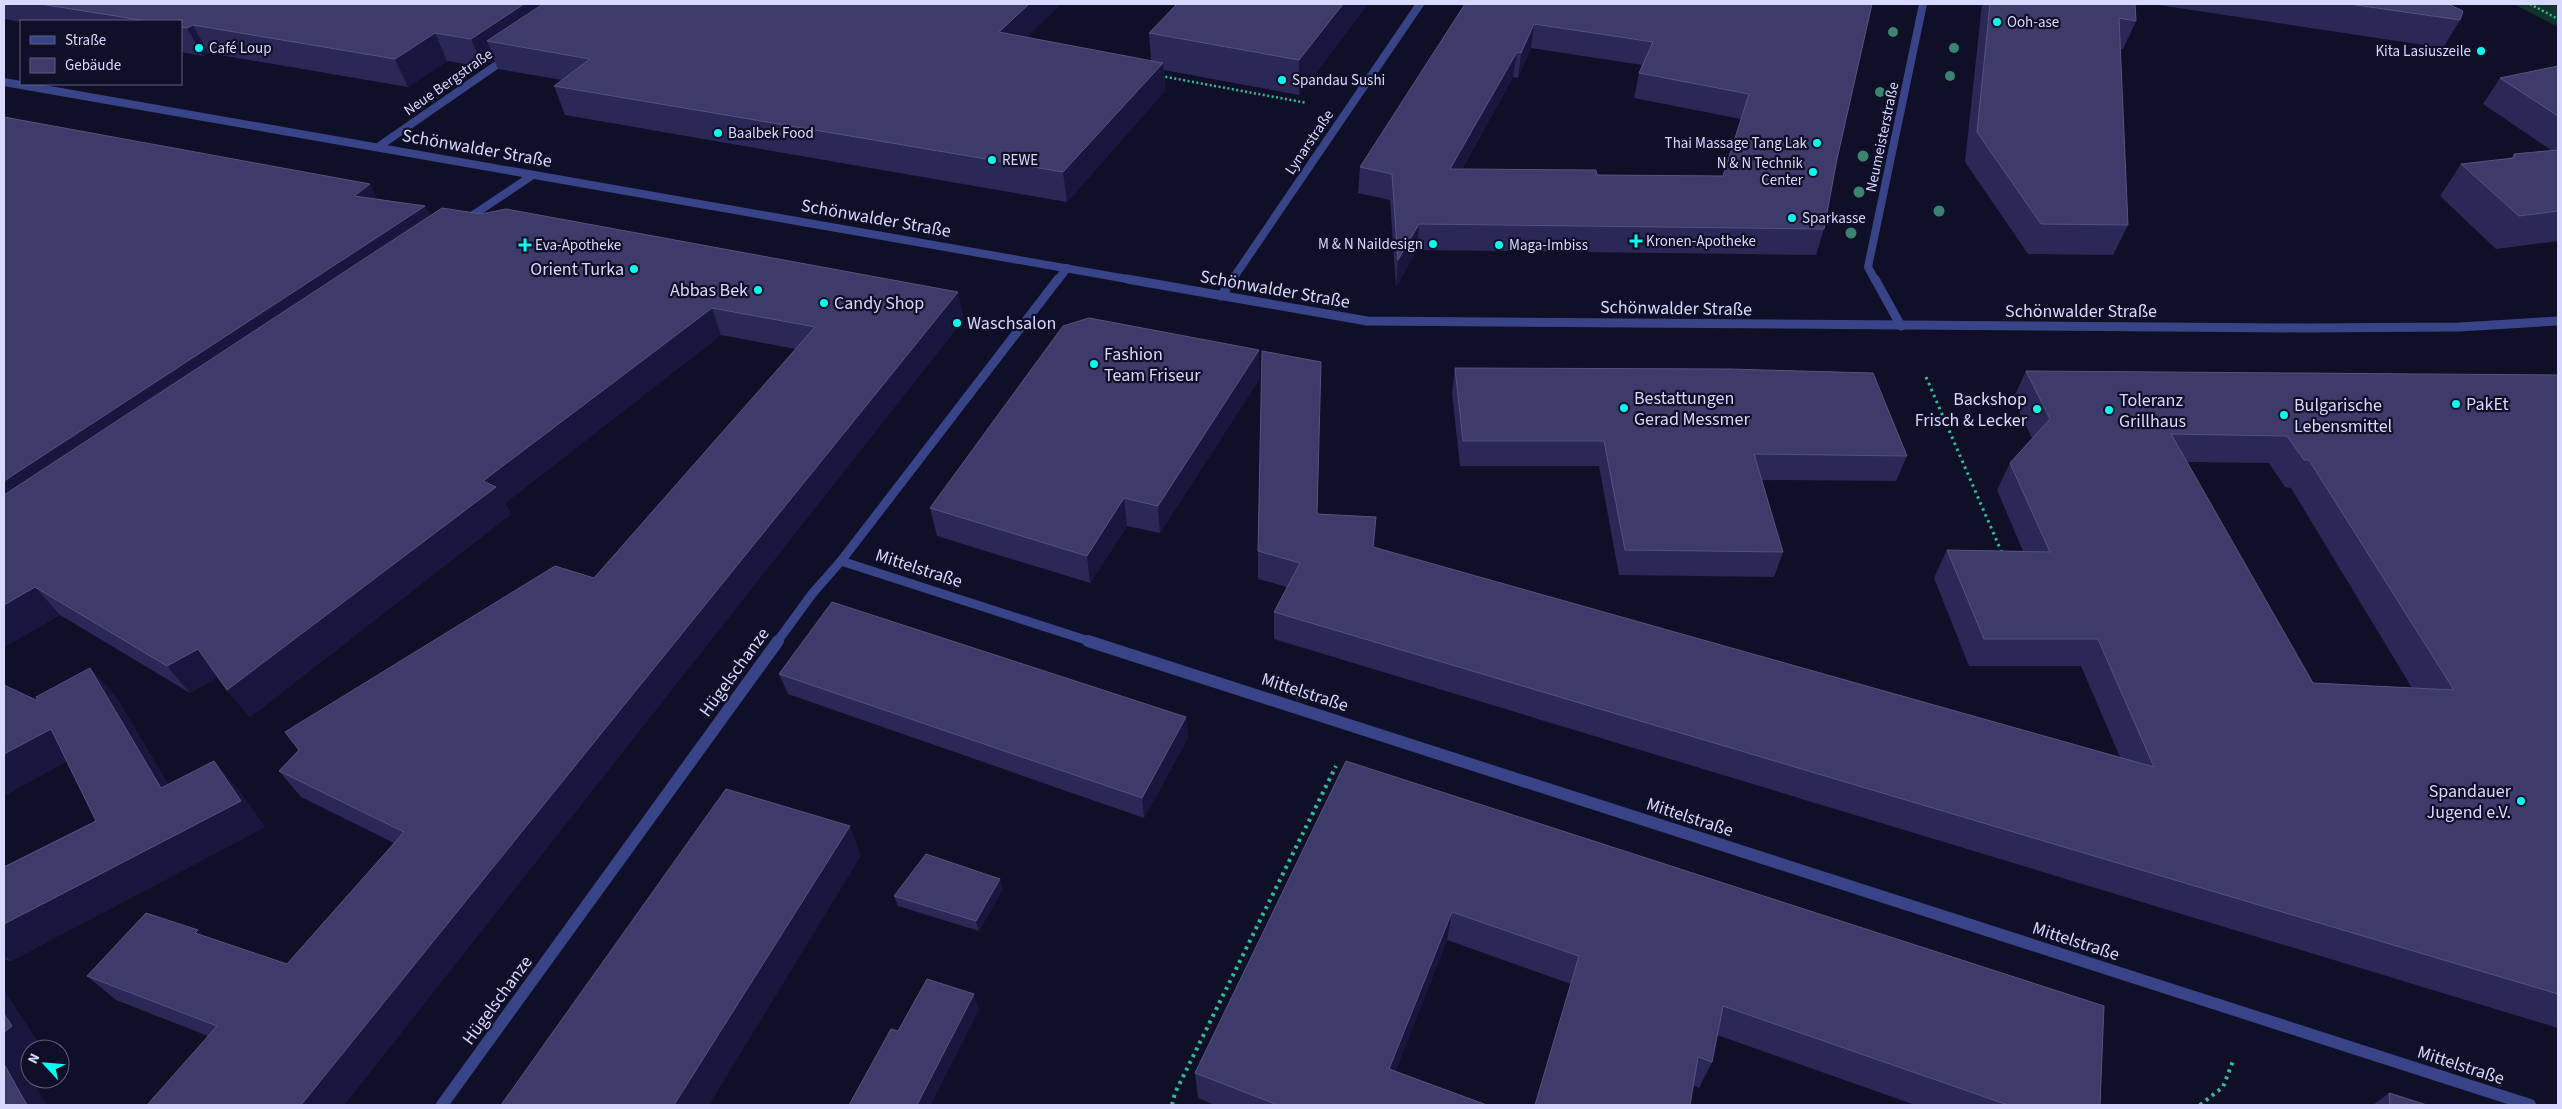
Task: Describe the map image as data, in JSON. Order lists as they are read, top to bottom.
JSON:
{
  "streets": {
    "street": [
      "Neue Bergstraße",
      "Neumeisterstraße",
      "Lynarstraße",
      "Schönwalder Straße",
      "Mittelstraße",
      "Hügelschanze"
    ]
  },
  "crossings": [
    ["Neue Bergstraße", "Schönwalder Straße"],
    ["Neumeisterstraße", "Schönwalder Straße"],
    ["Lynarstraße", "Schönwalder Straße"],
    ["Schönwalder Straße", "Hügelschanze"],
    ["Mittelstraße", "Hügelschanze"]
  ],
  "places": {
    "other": [
      "Ooh-ase",
      "Café Loup",
      "Kita Lasiuszeile",
      "Spandau Sushi",
      "Baalbek Food",
      "Thai Massage Tang Lak",
      "REWE",
      "N & N Technik Center",
      "Sparkasse",
      "M & N Naildesign",
      "Maga-Imbiss",
      "Orient Turka",
      "Abbas Bek",
      "Candy Shop",
      "Waschsalon",
      "Fashion Team Friseur",
      "PakEt",
      "Bestattungen Gerad Messmer",
      "Backshop Frisch & Lecker",
      "Toleranz Grillhaus",
      "Bulgarische Lebensmittel",
      "Spandauer Jugend e.V."
    ],
    "health": ["Kronen-Apotheke", "Eva-Apotheke"]
  },
  "legend": ["Straße", "Gebäude"],
  "north": "top left"
}
